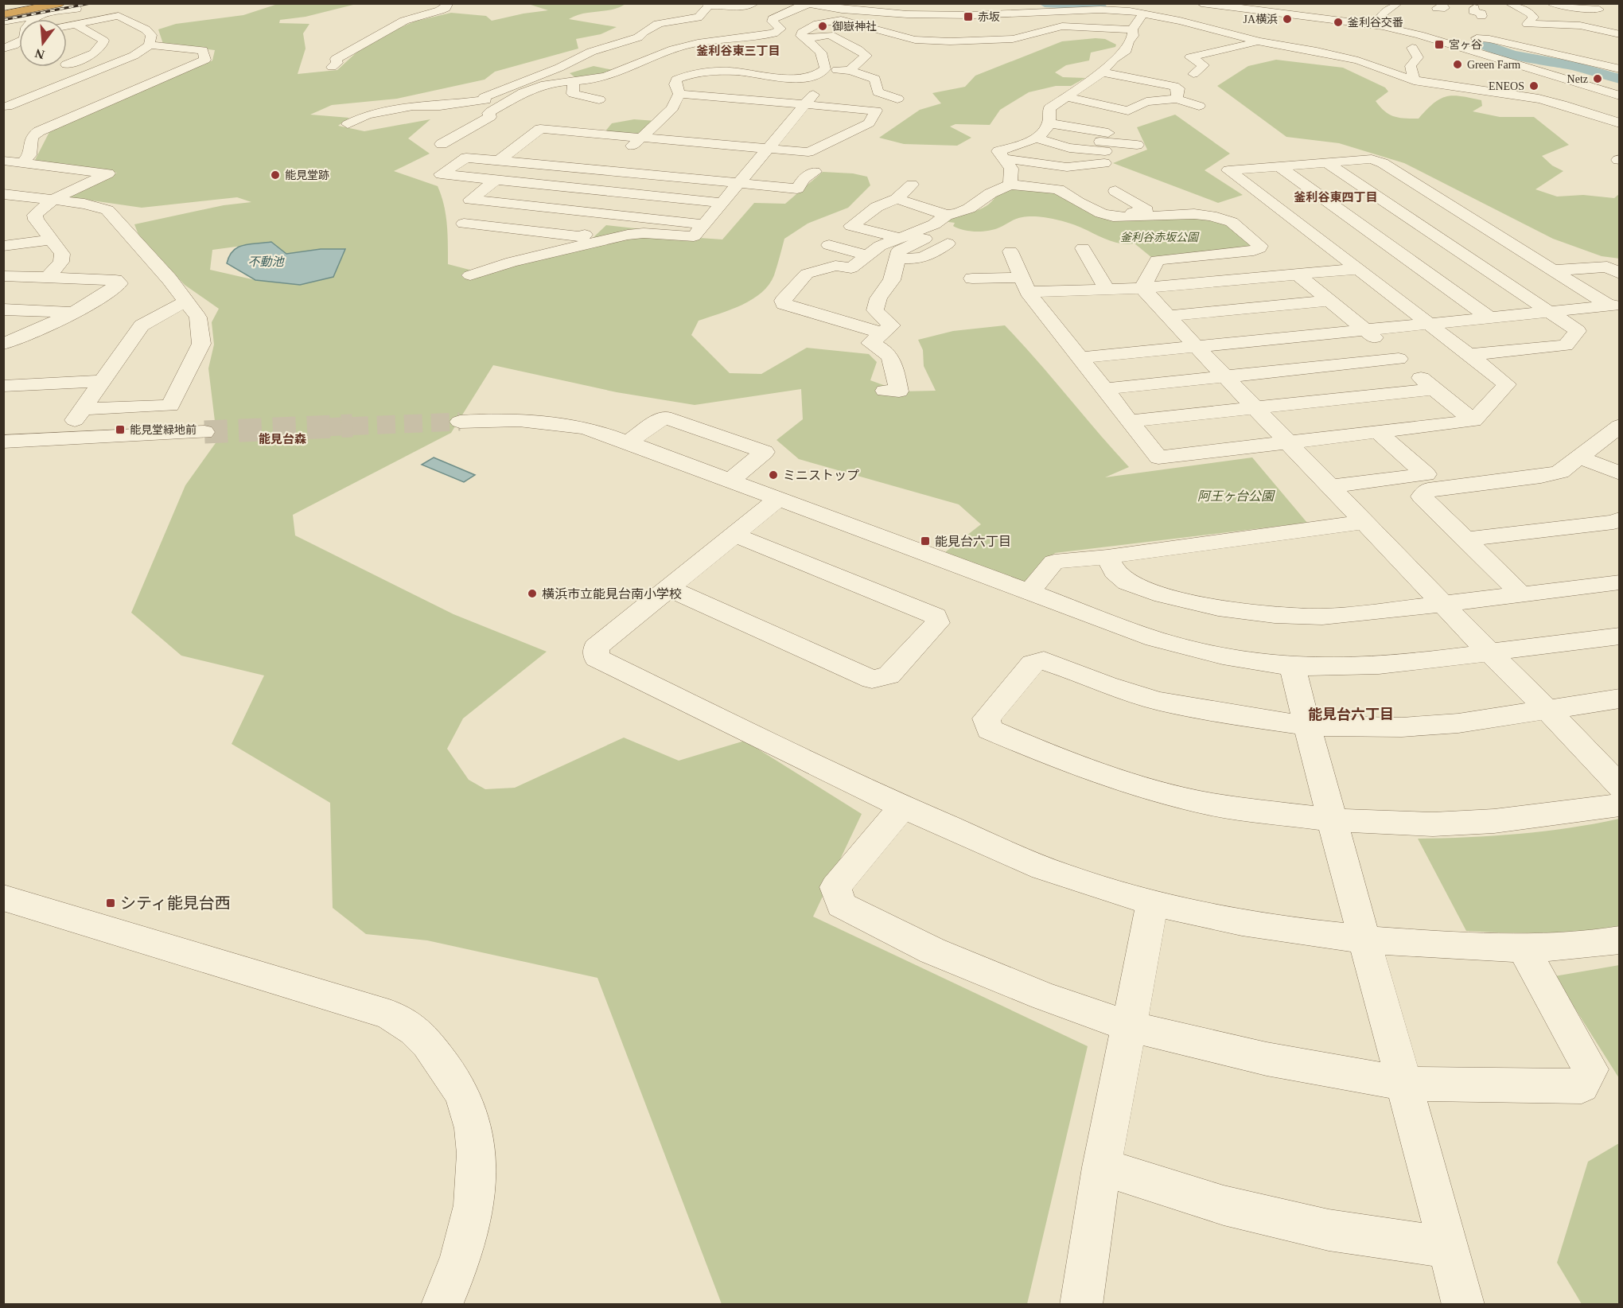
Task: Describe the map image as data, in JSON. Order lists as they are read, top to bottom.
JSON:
{
  "districts": [
    "釜利谷東三丁目",
    "釜利谷東四丁目",
    "能見台森",
    "能見台六丁目"
  ],
  "water": ["不動池"],
  "parks": ["釜利谷赤坂公園", "阿王ヶ台公園"],
  "places": {
    "transit": [
      "赤坂",
      "宮ヶ谷",
      "能見堂緑地前",
      "能見台六丁目",
      "シティ能見台西"
    ],
    "other": [
      "JA横浜",
      "釜利谷交番",
      "御嶽神社",
      "Green Farm",
      "Netz",
      "ENEOS",
      "能見堂跡",
      "ミニストップ",
      "横浜市立能見台南小学校"
    ]
  },
  "north": "bottom"
}
